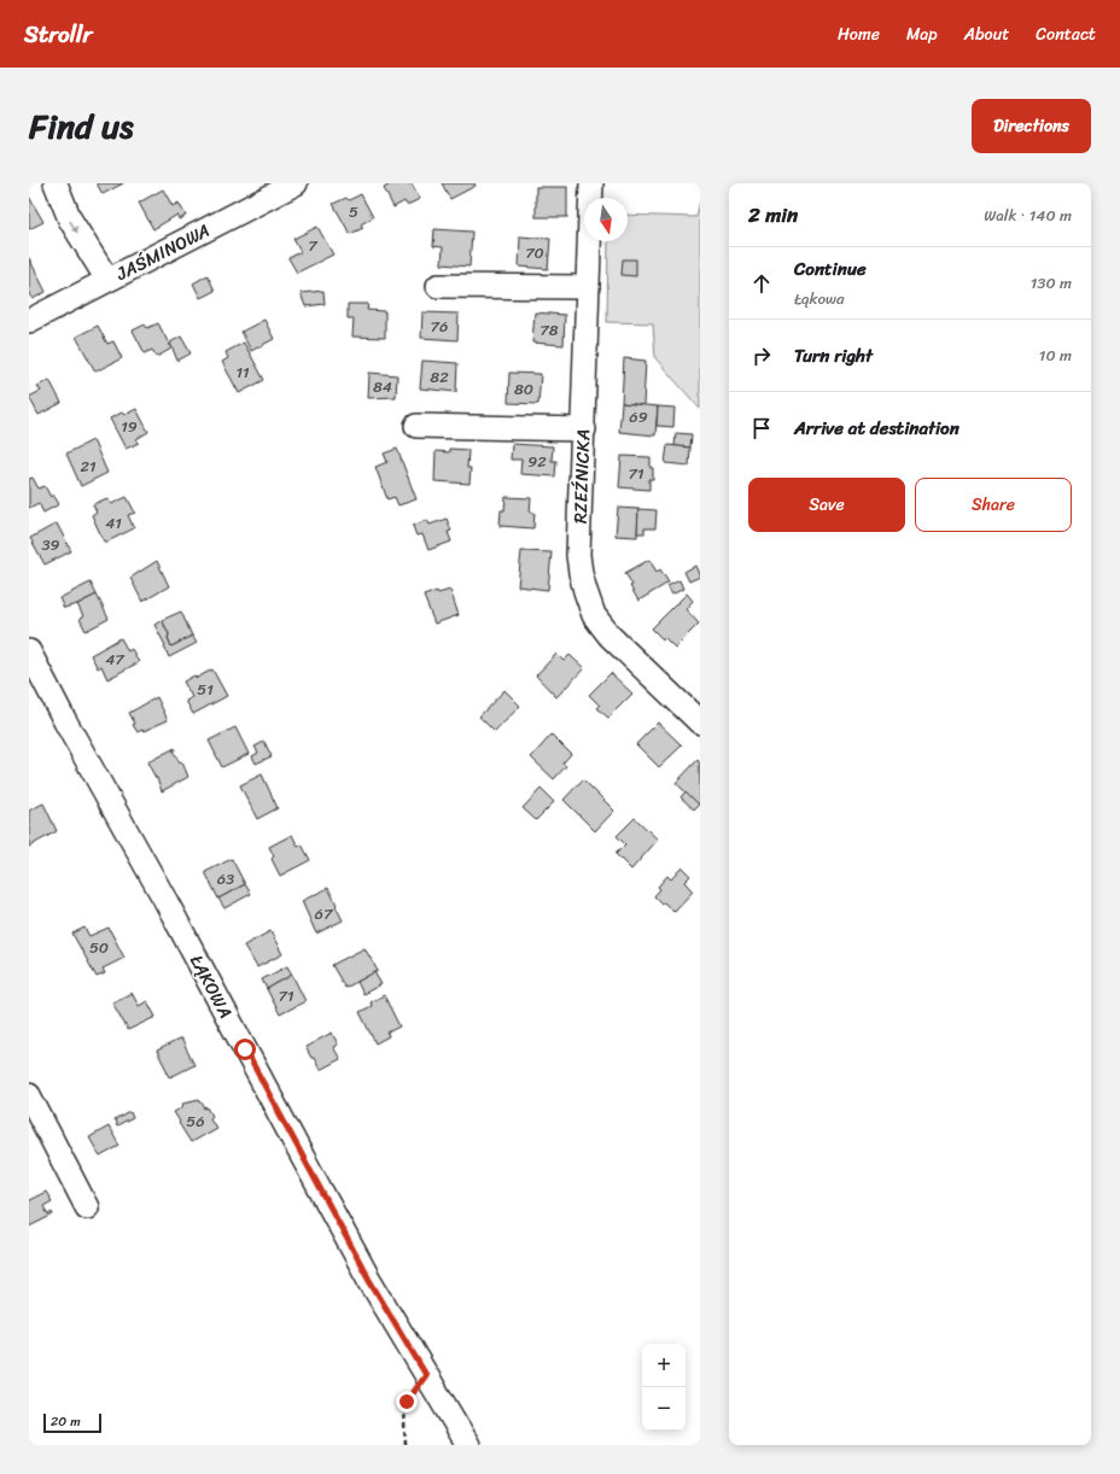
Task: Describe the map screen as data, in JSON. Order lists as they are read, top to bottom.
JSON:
{
  "streets": {
    "street": ["JAŚMINOWA", "RZEŹNICKA", "ŁĄKOWA"]
  },
  "house_numbers": [
    "5",
    "7",
    "70",
    "76",
    "78",
    "11",
    "82",
    "84",
    "80",
    "69",
    "19",
    "92",
    "21",
    "71",
    "41",
    "39",
    "47",
    "51",
    "63",
    "67",
    "50",
    "71",
    "56"
  ],
  "scale_bar": "20 m",
  "north": "bottom",
  "page": {
    "header": "Strollr",
    "nav": [
      "Home",
      "Map",
      "About",
      "Contact"
    ],
    "title": "Find us",
    "buttons": [
      "Directions",
      ["Save", "Share"]
    ],
    "heading": ["2 min", "Walk · 140 m"],
    "list": [
      ["Continue", "Łąkowa", "130 m"],
      ["Turn right", "10 m"],
      "Arrive at destination"
    ],
    "map_buttons": ["+", "−"],
    "scale": "20 m"
  }
}
